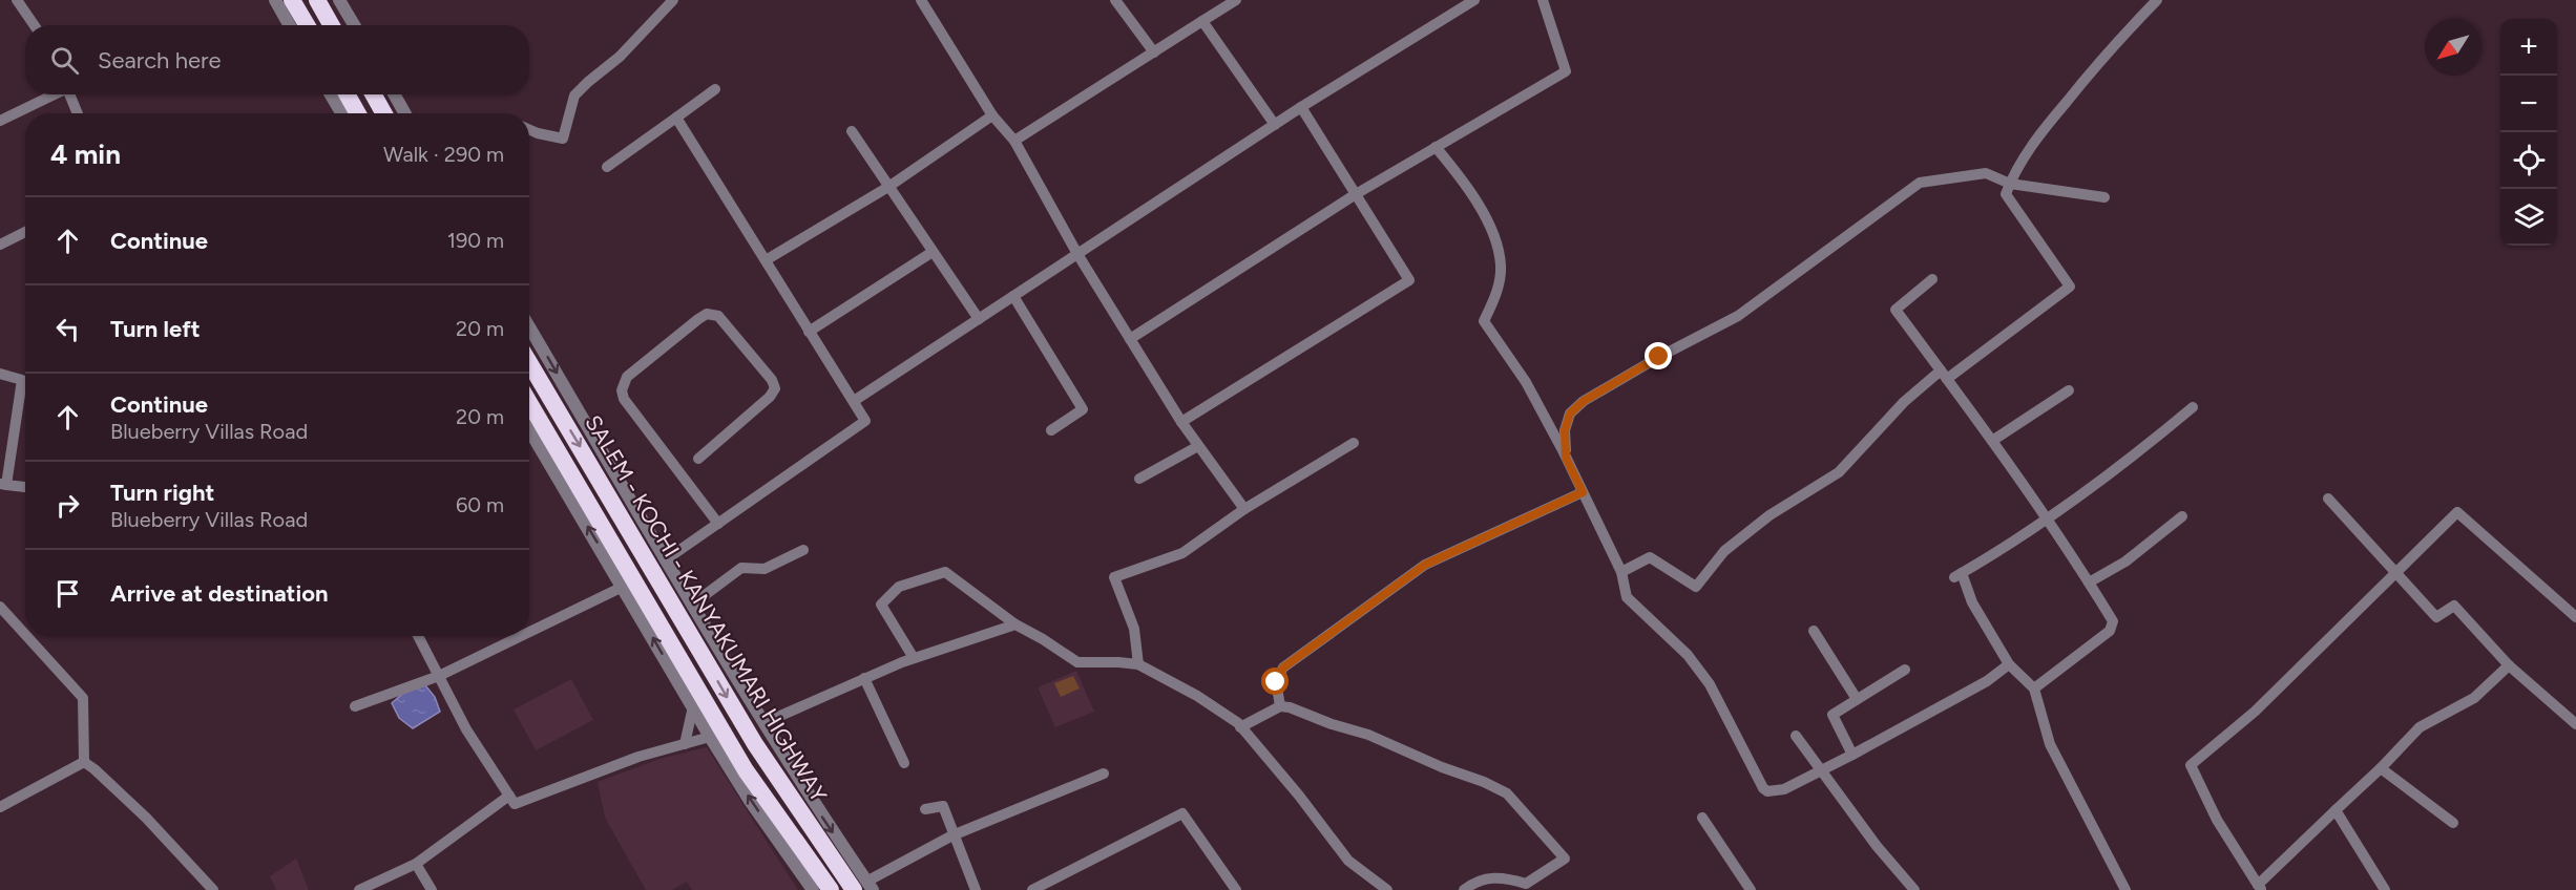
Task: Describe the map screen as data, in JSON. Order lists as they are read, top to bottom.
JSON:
{
  "streets": {
    "highway": ["SALEM - KOCHI - KANYAKUMARI HIGHWAY"]
  },
  "north": "bottom left",
  "page": {
    "map_buttons": ["+", "−"],
    "search": "Search here",
    "heading": ["4 min", "Walk · 290 m"],
    "list": [
      ["Continue", "190 m"],
      ["Turn left", "20 m"],
      ["Continue", "Blueberry Villas Road", "20 m"],
      ["Turn right", "Blueberry Villas Road", "60 m"],
      "Arrive at destination"
    ]
  }
}
